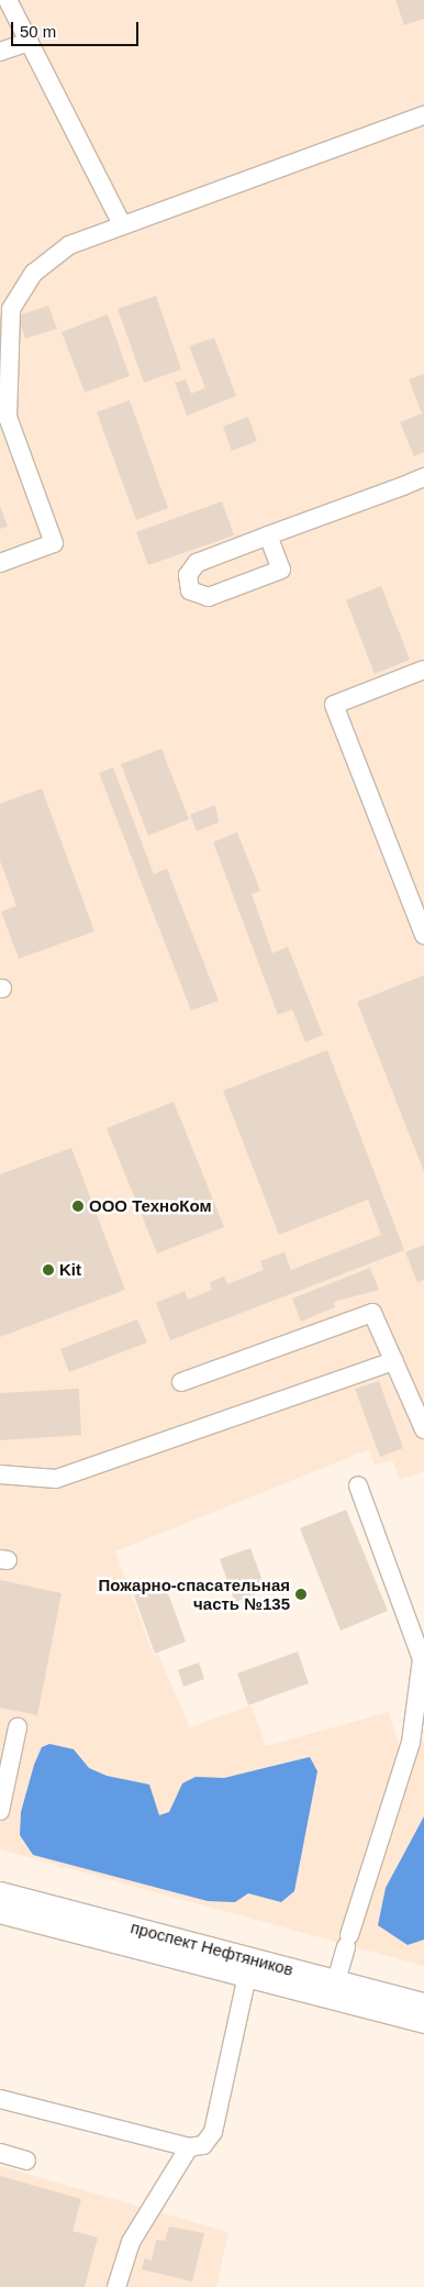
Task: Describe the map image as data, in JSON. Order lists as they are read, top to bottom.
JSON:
{
  "streets": {
    "main road": ["проспект Нефтяников"]
  },
  "places": ["ООО ТехноКом", "Kit", "Пожарно-спасательная часть №135"],
  "scale_bar": "50 m"
}
